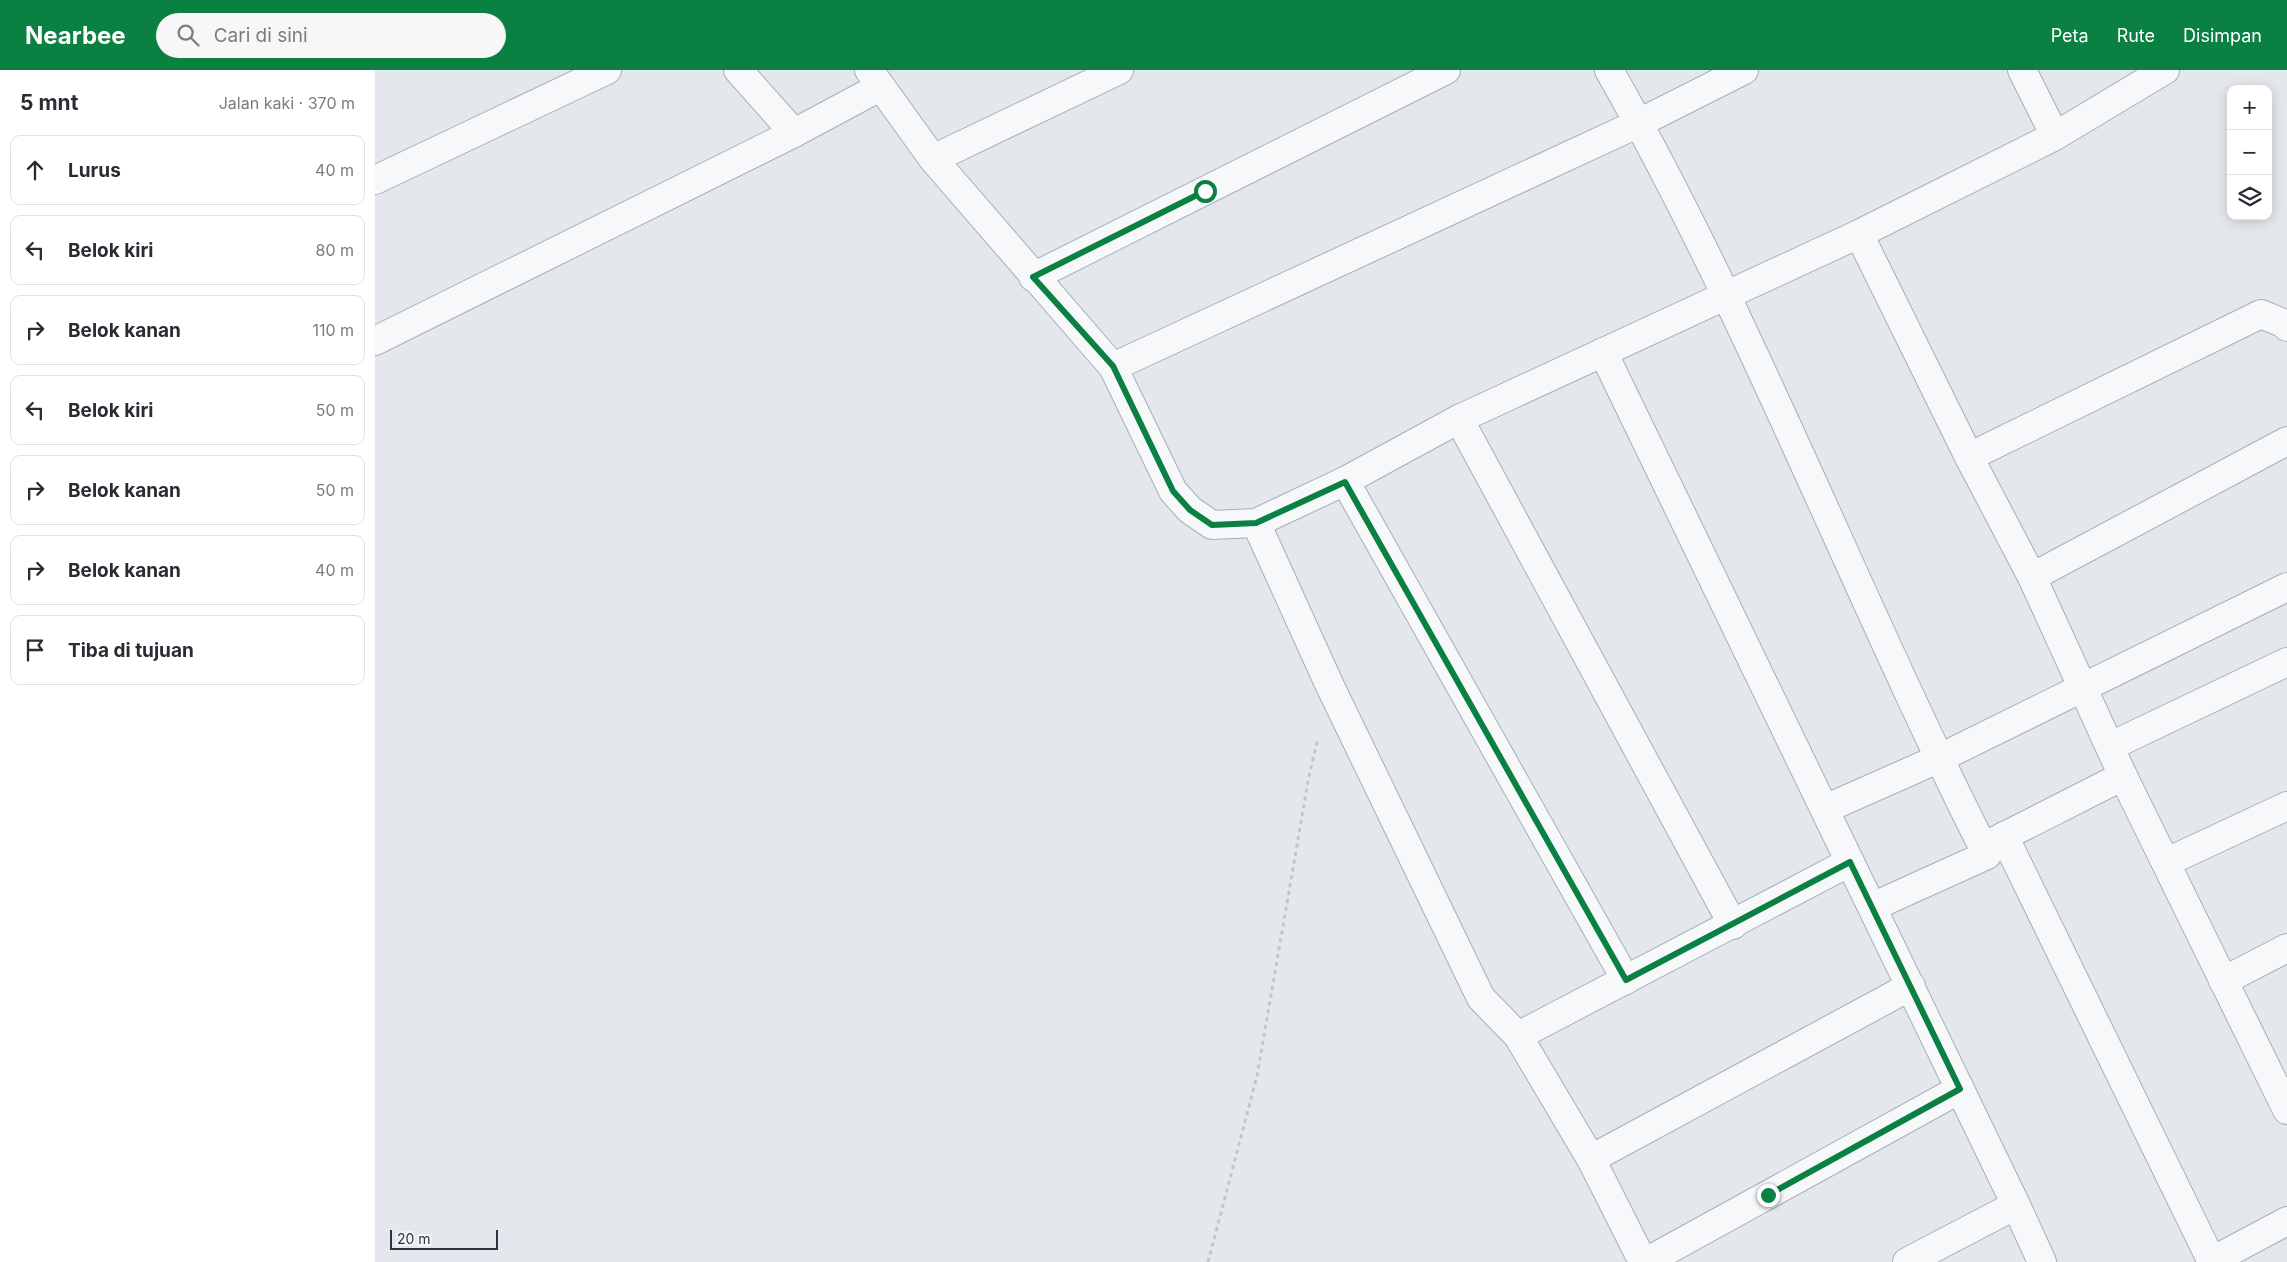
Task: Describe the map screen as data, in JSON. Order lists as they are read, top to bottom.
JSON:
{
  "scale_bar": "20 m",
  "page": {
    "header": "Nearbee",
    "search": "Cari di sini",
    "nav": ["Peta", "Rute", "Disimpan"],
    "heading": ["5 mnt", "Jalan kaki · 370 m"],
    "map_buttons": ["+", "−"],
    "list": [
      ["Lurus", "40 m"],
      ["Belok kiri", "80 m"],
      ["Belok kanan", "110 m"],
      ["Belok kiri", "50 m"],
      ["Belok kanan", "50 m"],
      ["Belok kanan", "40 m"],
      "Tiba di tujuan"
    ],
    "scale": "20 m"
  }
}
